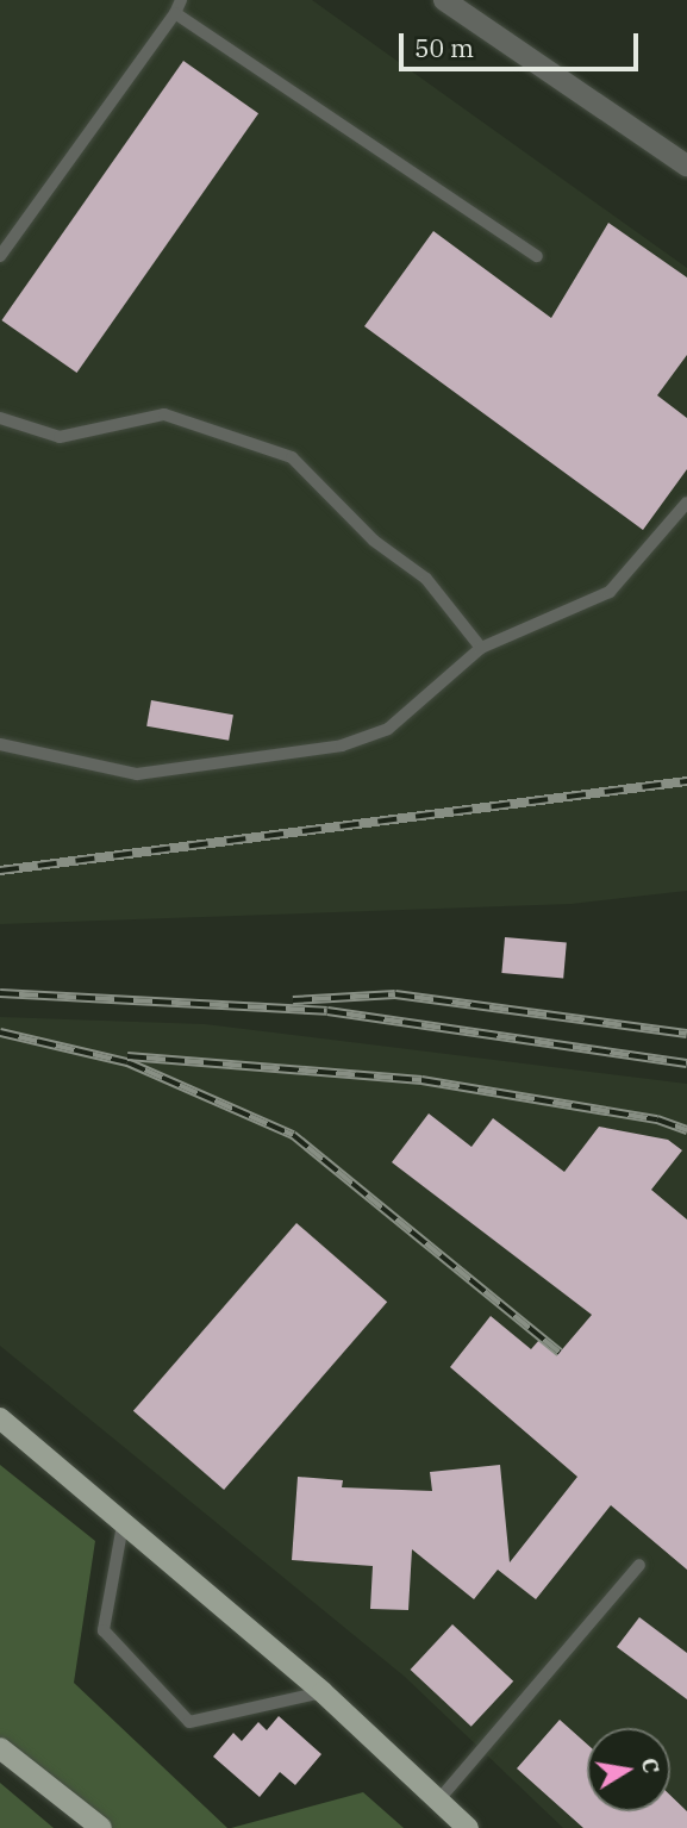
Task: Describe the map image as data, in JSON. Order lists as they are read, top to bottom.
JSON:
{
  "scale_bar": "50 m",
  "north": "right"
}
